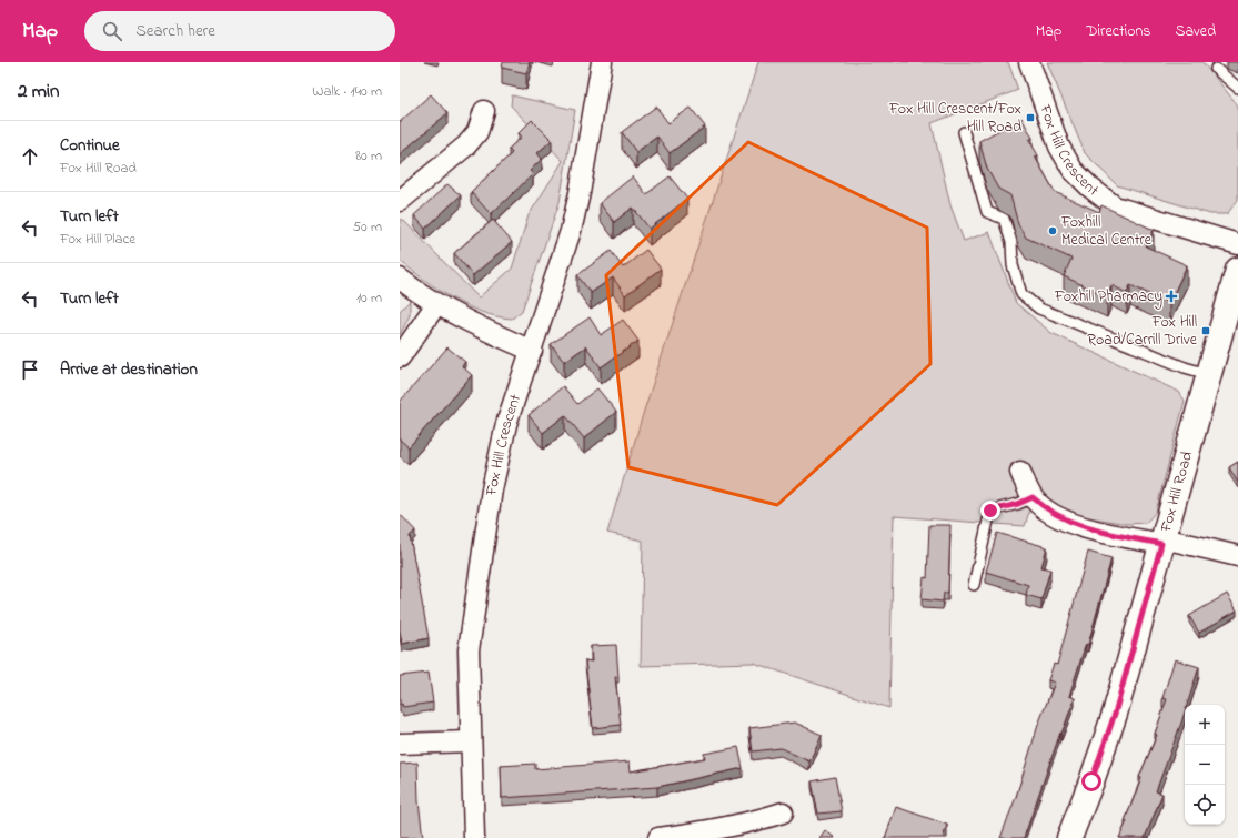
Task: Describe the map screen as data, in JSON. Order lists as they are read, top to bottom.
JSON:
{
  "streets": {
    "street": ["Fox Hill Crescent", "Fox Hill Road"]
  },
  "places": {
    "transit": ["Fox Hill Crescent/Fox Hill Road", "Fox Hill Road/Carrill Drive"],
    "other": ["Foxhill Medical Centre"],
    "health": ["Foxhill Pharmacy"]
  },
  "page": {
    "header": "Map",
    "search": "Search here",
    "nav": ["Map", "Directions", "Saved"],
    "heading": ["2 min", "Walk · 140 m"],
    "list": [
      ["Continue", "Fox Hill Road", "80 m"],
      ["Turn left", "Fox Hill Place", "50 m"],
      ["Turn left", "10 m"],
      "Arrive at destination"
    ],
    "map_buttons": ["+", "−"]
  }
}
